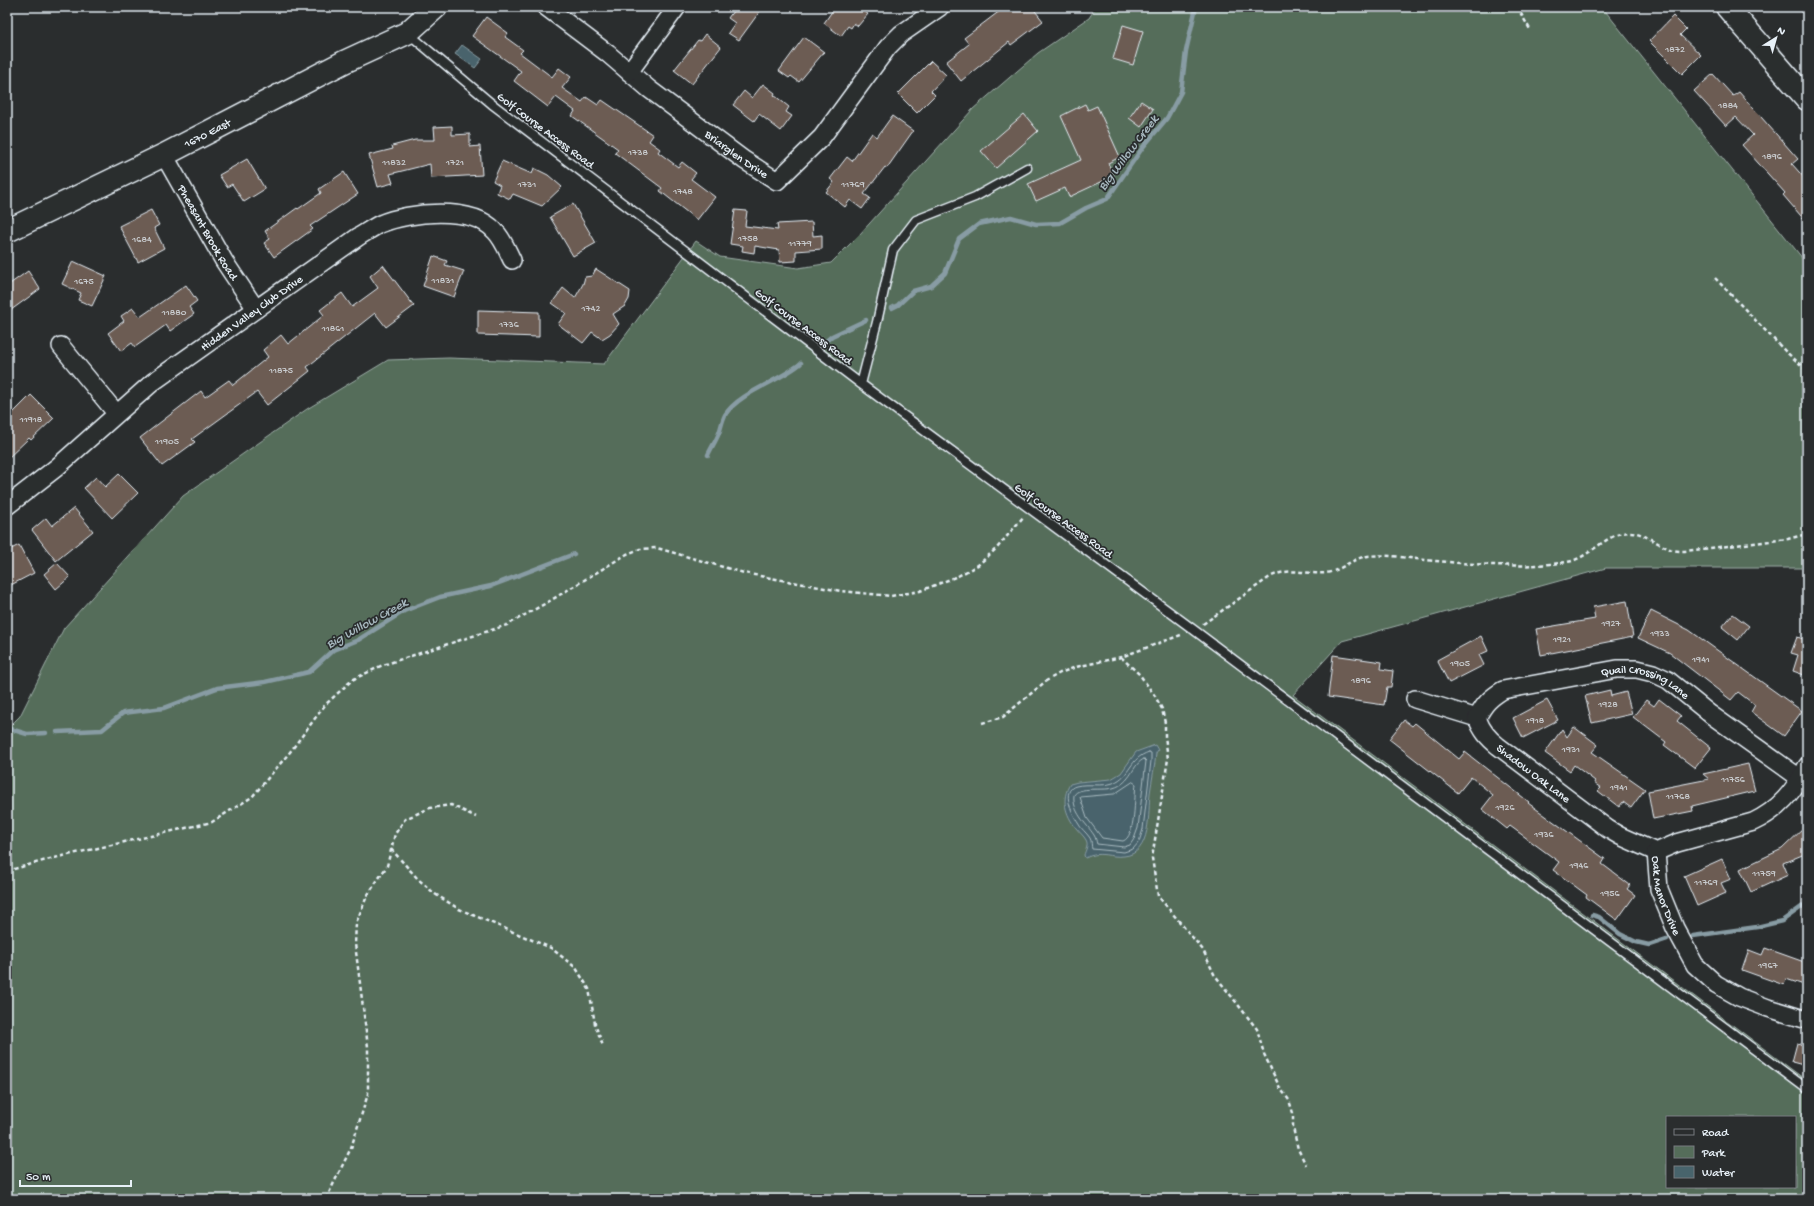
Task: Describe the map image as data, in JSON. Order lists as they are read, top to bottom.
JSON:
{
  "streets": {
    "main road": ["1670 East"],
    "street": [
      "Briarglen Drive",
      "Pheasant Brook Road",
      "Hidden Valley Club Drive",
      "Quail Crossing Lane",
      "Shadow Oak Lane",
      "Oak Manor Drive"
    ],
    "lane": ["Golf Course Access Road"]
  },
  "crossings": [
    ["Golf Course Access Road", "1670 East"],
    ["1670 East", "Pheasant Brook Road"],
    ["Pheasant Brook Road", "Hidden Valley Club Drive"],
    ["Quail Crossing Lane", "Shadow Oak Lane"],
    ["Quail Crossing Lane", "Oak Manor Drive"],
    ["Shadow Oak Lane", "Oak Manor Drive"]
  ],
  "water": ["Big Willow Creek"],
  "house_numbers": [
    "1872",
    "1884",
    "1738",
    "1896",
    "11832",
    "1721",
    "1731",
    "11769",
    "1748",
    "1758",
    "1684",
    "11779",
    "11831",
    "1675",
    "1742",
    "11880",
    "1736",
    "11861",
    "11875",
    "11918",
    "11905",
    "1927",
    "1933",
    "1921",
    "1941",
    "1905",
    "1896",
    "1928",
    "1918",
    "1931",
    "11756",
    "1941",
    "11768",
    "1926",
    "1936",
    "1946",
    "11759",
    "11769",
    "1956",
    "1967"
  ],
  "legend": ["Road", "Park", "Water"],
  "scale_bar": "50 m",
  "north": "top right"
}
